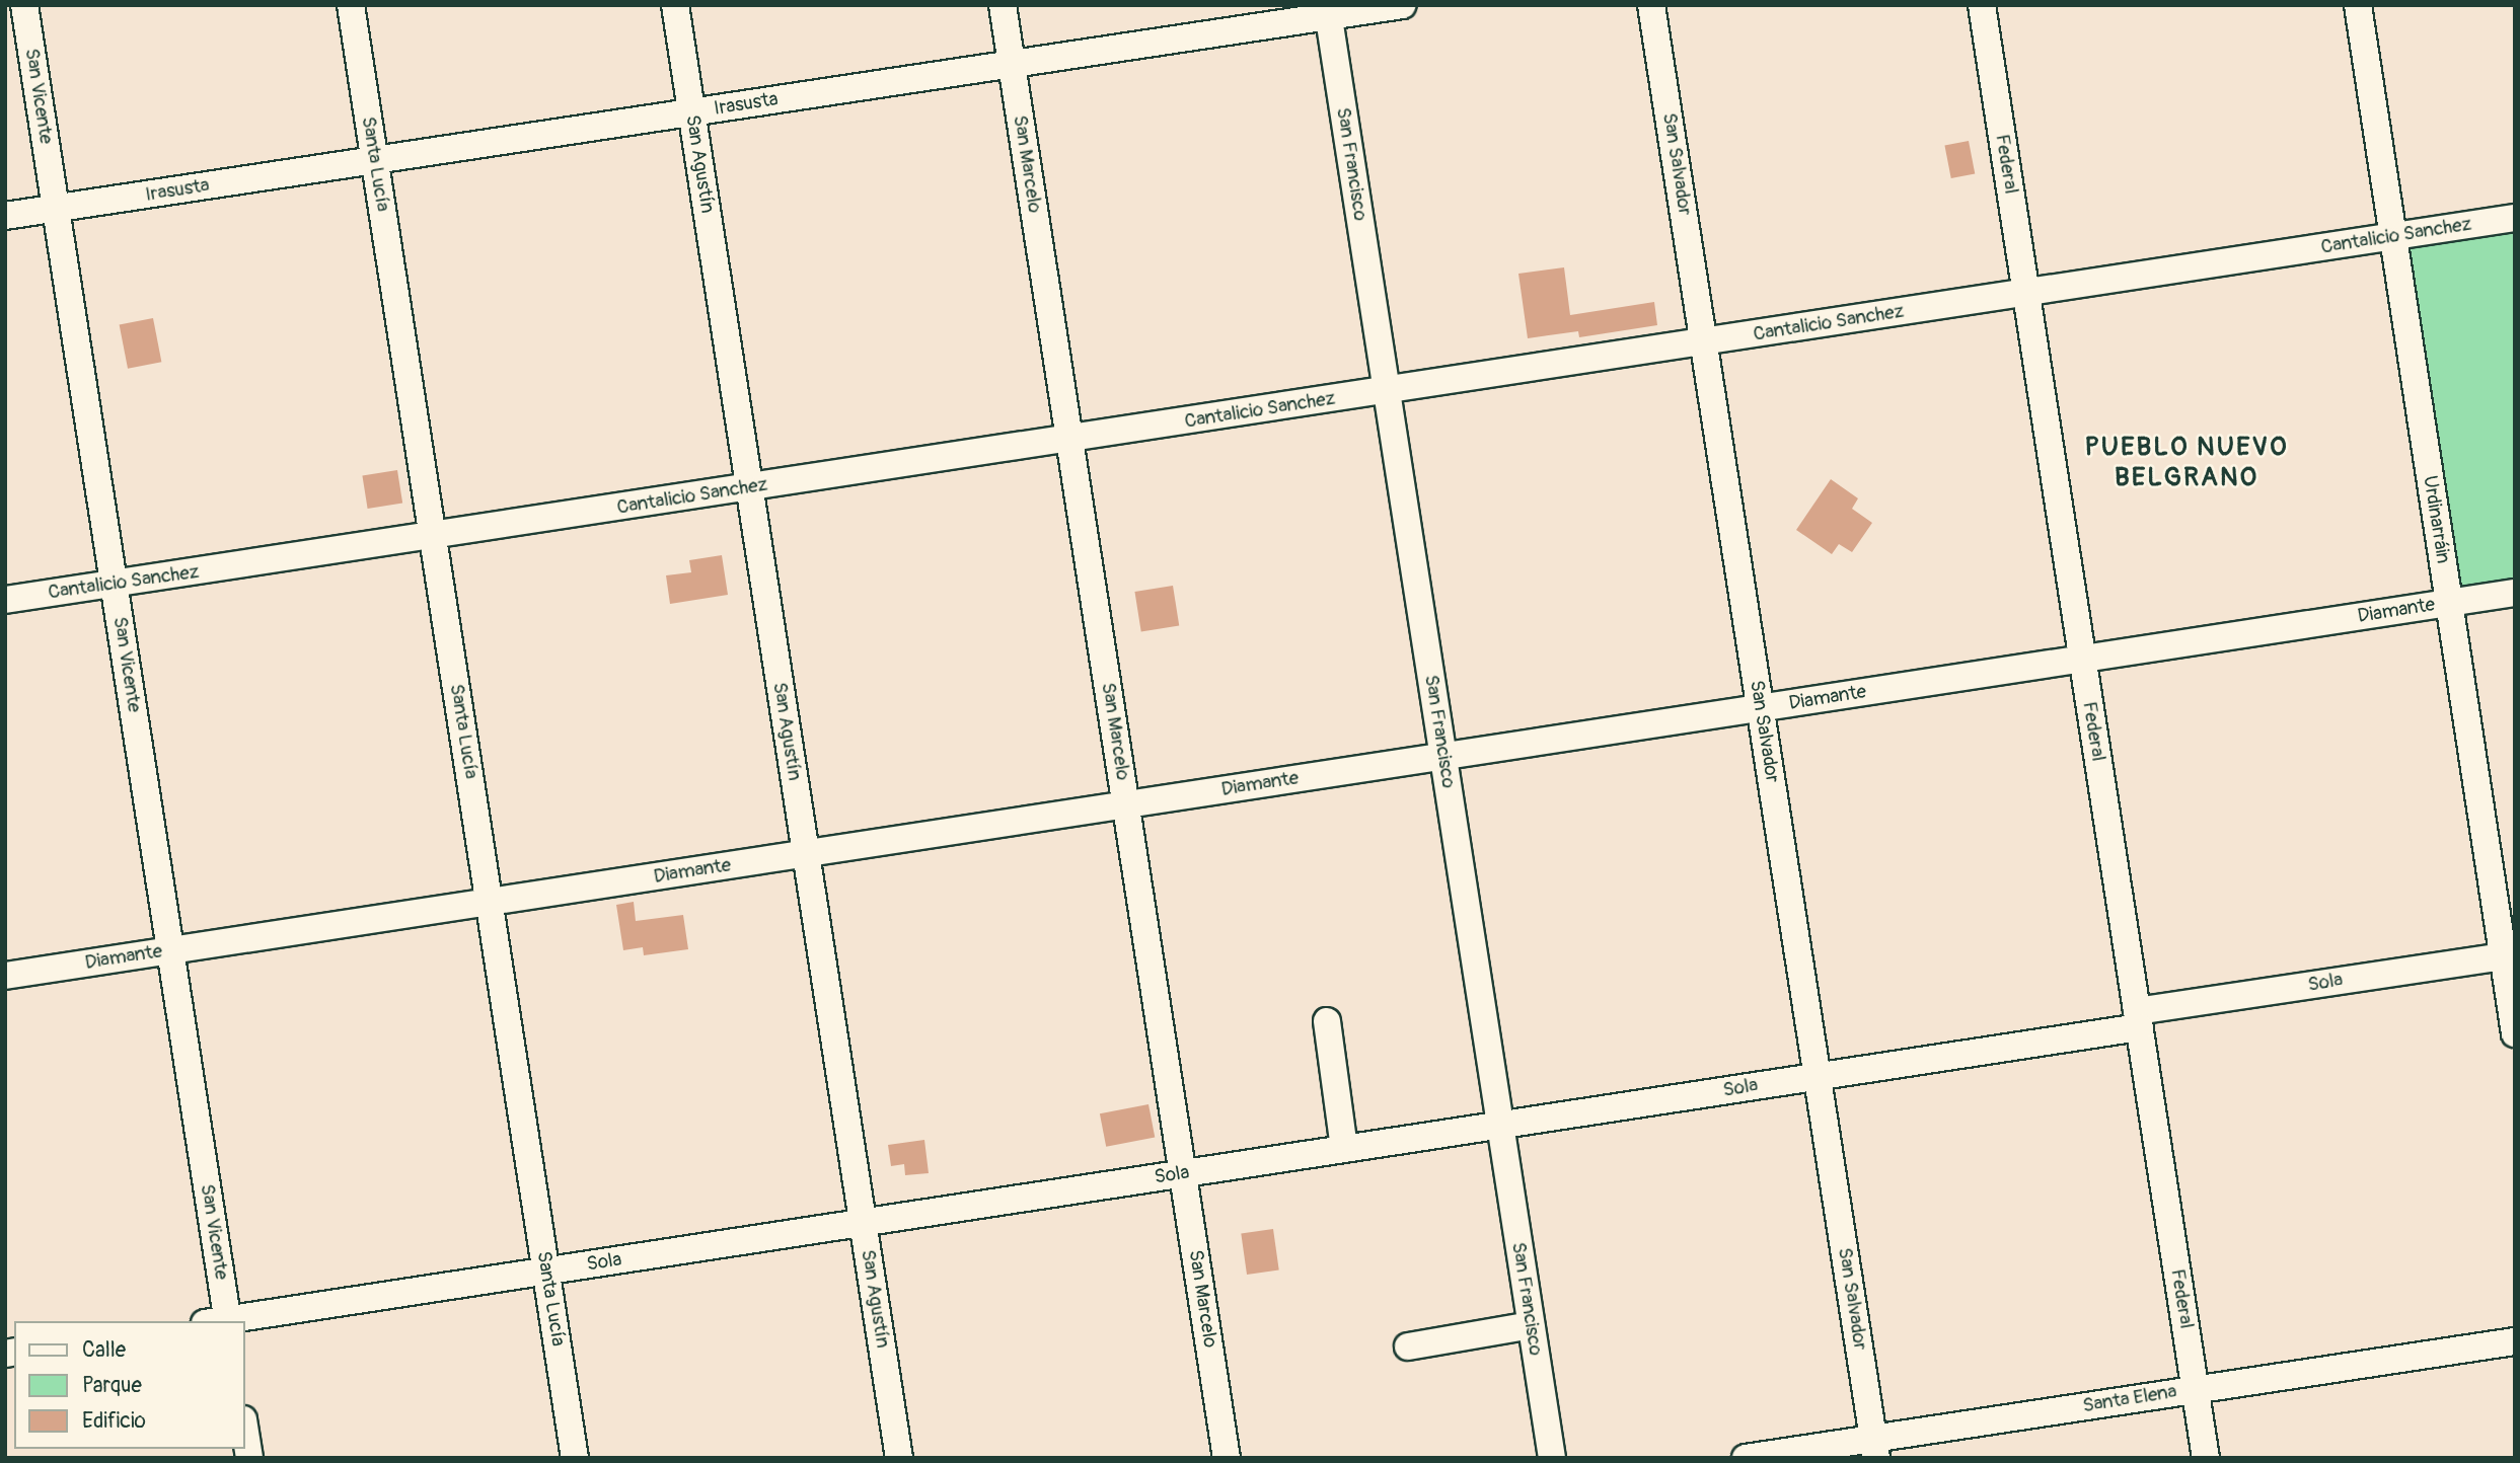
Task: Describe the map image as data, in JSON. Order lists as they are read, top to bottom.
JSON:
{
  "streets": {
    "street": [
      "San Vicente",
      "Irasusta",
      "Santa Lucía",
      "San Agustín",
      "San Marcelo",
      "San Francisco",
      "San Salvador",
      "Federal",
      "Cantalicio Sanchez",
      "Urdinarráin",
      "Diamante",
      "Sola",
      "Santa Elena"
    ]
  },
  "crossings": [
    ["San Vicente", "Irasusta"],
    ["San Vicente", "Cantalicio Sanchez"],
    ["San Vicente", "Diamante"],
    ["Irasusta", "Santa Lucía"],
    ["Irasusta", "San Agustín"],
    ["Irasusta", "San Marcelo"],
    ["Irasusta", "San Francisco"],
    ["Santa Lucía", "Cantalicio Sanchez"],
    ["Santa Lucía", "Diamante"],
    ["Santa Lucía", "Sola"],
    ["San Agustín", "Cantalicio Sanchez"],
    ["San Agustín", "Diamante"],
    ["San Agustín", "Sola"],
    ["San Marcelo", "Cantalicio Sanchez"],
    ["San Marcelo", "Diamante"],
    ["San Marcelo", "Sola"],
    ["San Francisco", "Cantalicio Sanchez"],
    ["San Francisco", "Diamante"],
    ["San Francisco", "Sola"],
    ["San Salvador", "Cantalicio Sanchez"],
    ["San Salvador", "Diamante"],
    ["San Salvador", "Sola"],
    ["San Salvador", "Santa Elena"],
    ["Federal", "Cantalicio Sanchez"],
    ["Federal", "Diamante"],
    ["Federal", "Sola"],
    ["Federal", "Santa Elena"],
    ["Cantalicio Sanchez", "Urdinarráin"],
    ["Urdinarráin", "Diamante"],
    ["Urdinarráin", "Sola"]
  ],
  "districts": ["PUEBLO NUEVO BELGRANO"],
  "legend": ["Calle", "Parque", "Edificio"]
}
